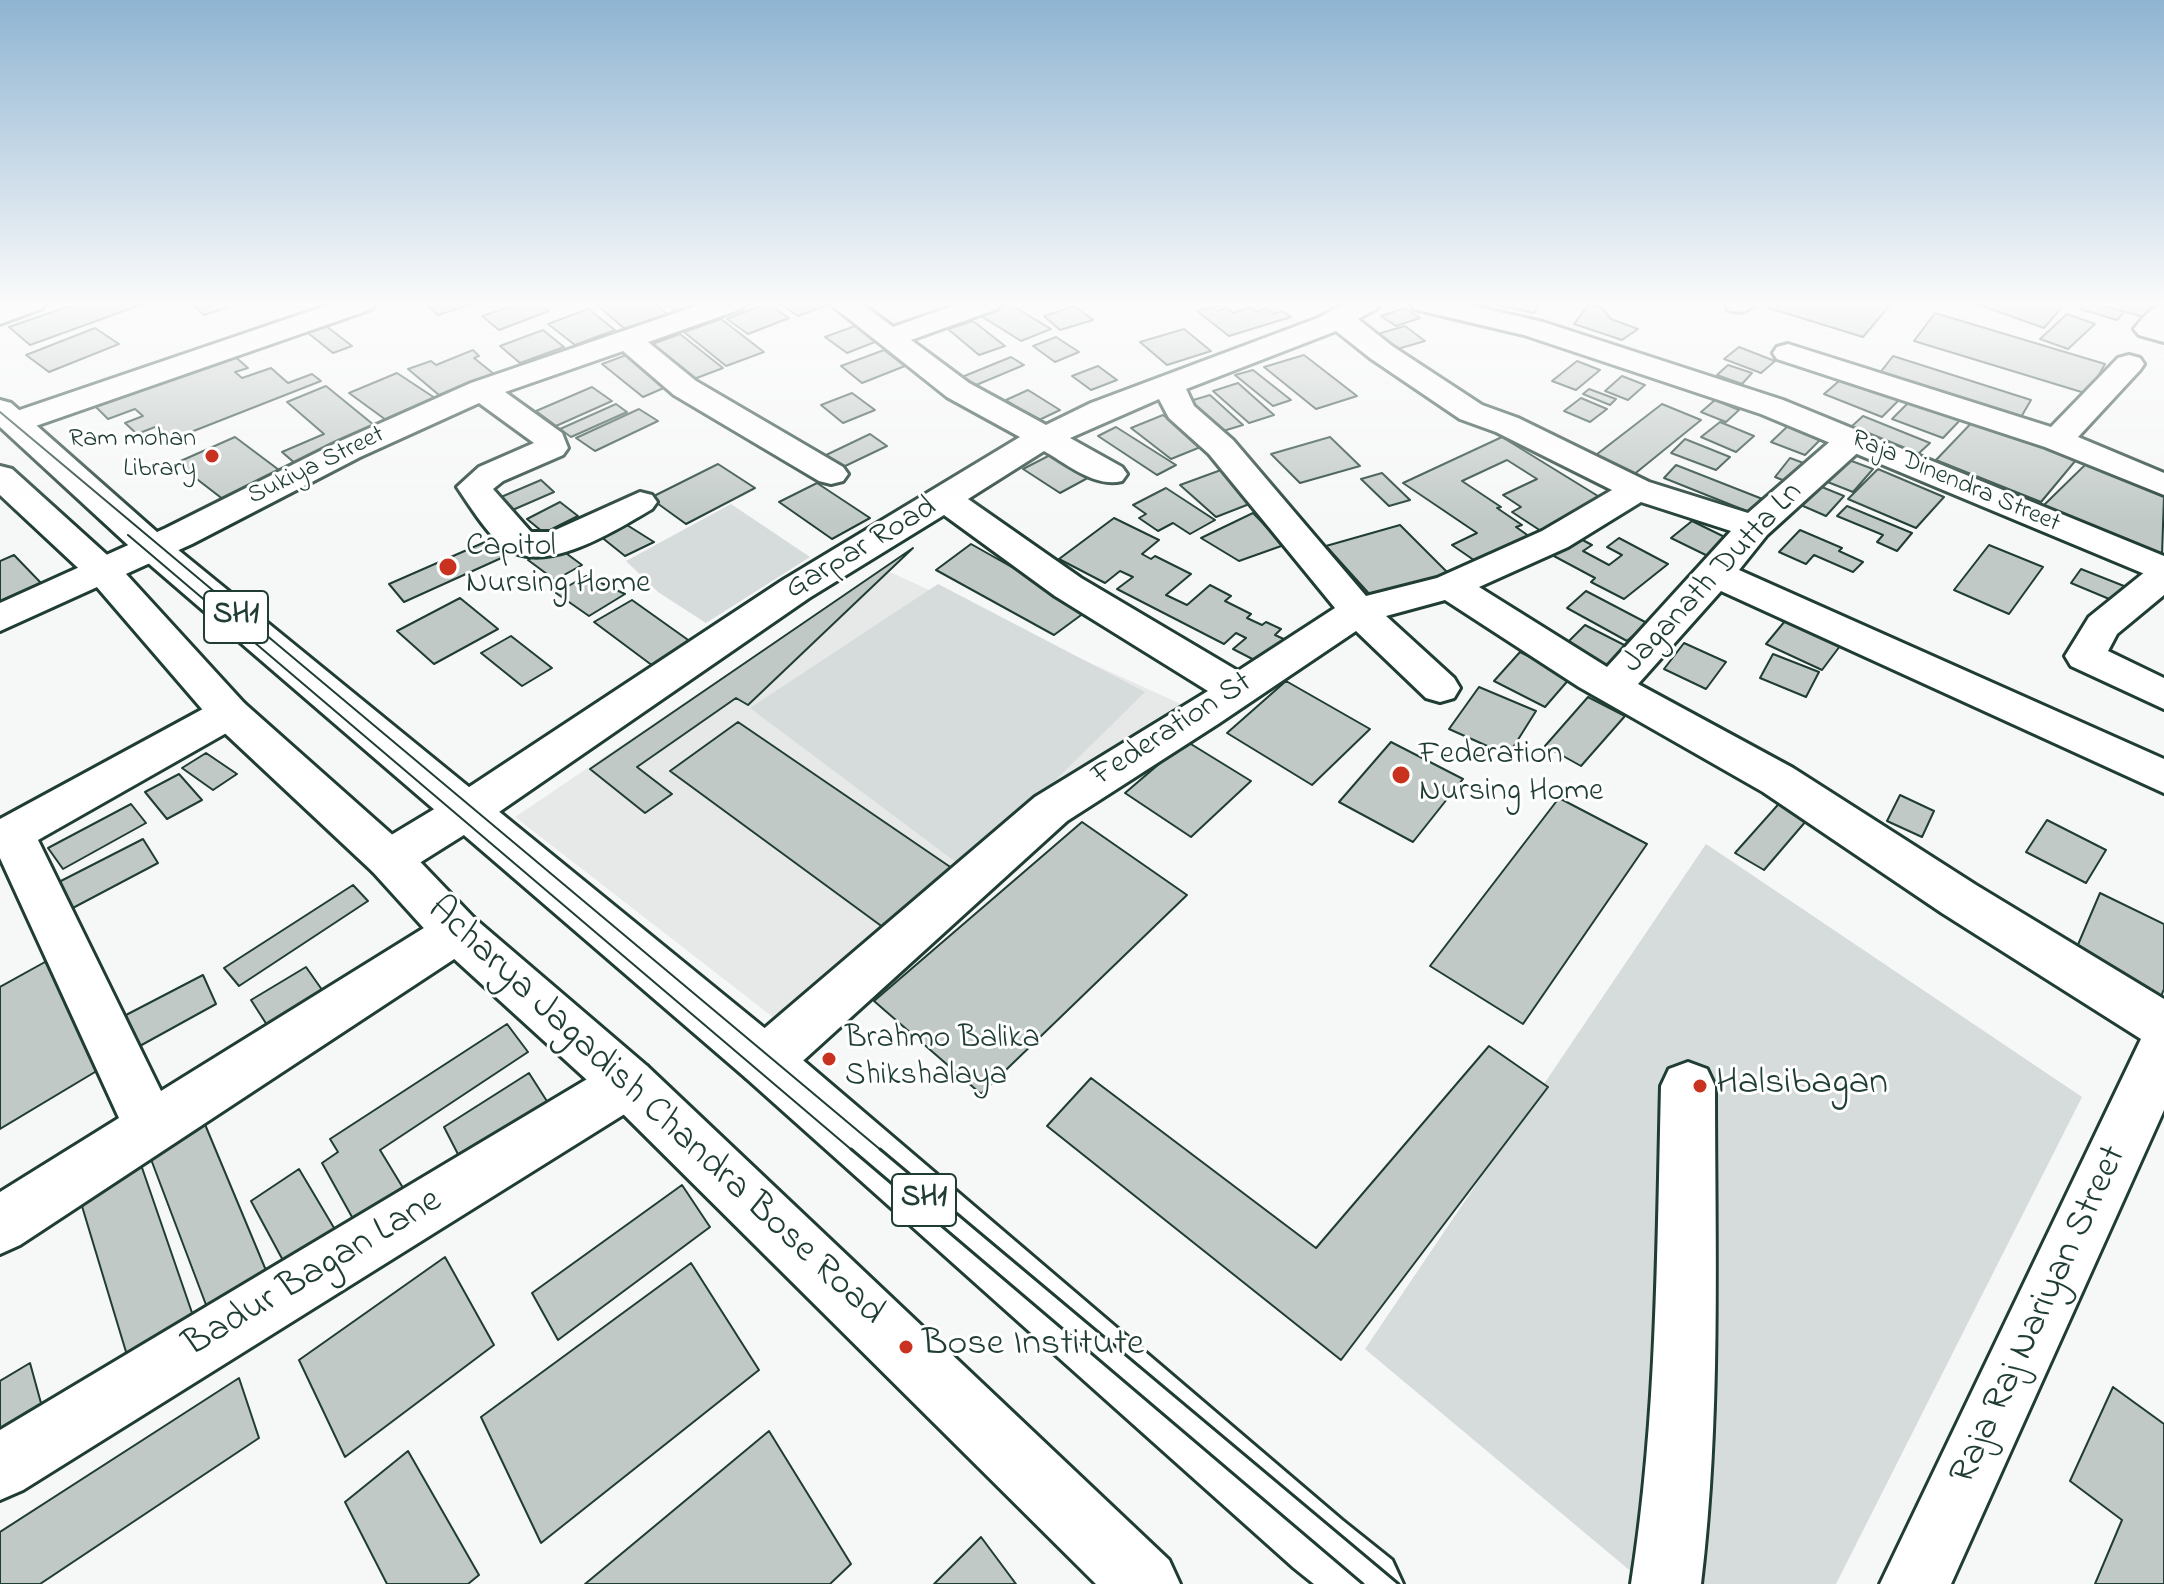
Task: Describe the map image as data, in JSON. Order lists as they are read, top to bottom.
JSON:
{
  "streets": {
    "street": [
      "Sukiya Street",
      "Raja Dinendra Street",
      "Garpar Road",
      "Jaganath Dutta Ln",
      "SH1",
      "Federation St",
      "Acharya Jagadish Chandra Bose Road",
      "Badur Bagan Lane",
      "Raja Raj Nariyan Street"
    ]
  },
  "crossings": [
    ["Sukiya Street", "SH1"],
    ["Raja Dinendra Street", "Jaganath Dutta Ln"],
    ["Garpar Road", "SH1"],
    ["Garpar Road", "Acharya Jagadish Chandra Bose Road"],
    ["SH1", "Federation St"],
    ["SH1", "Acharya Jagadish Chandra Bose Road"],
    ["Acharya Jagadish Chandra Bose Road", "Badur Bagan Lane"]
  ],
  "places": [
    "Ram mohan Library",
    "Capitol Nursing Home",
    "Federation Nursing Home",
    "Brahmo Balika Shikshalaya",
    "Halsibagan",
    "Bose Institute"
  ]
}
